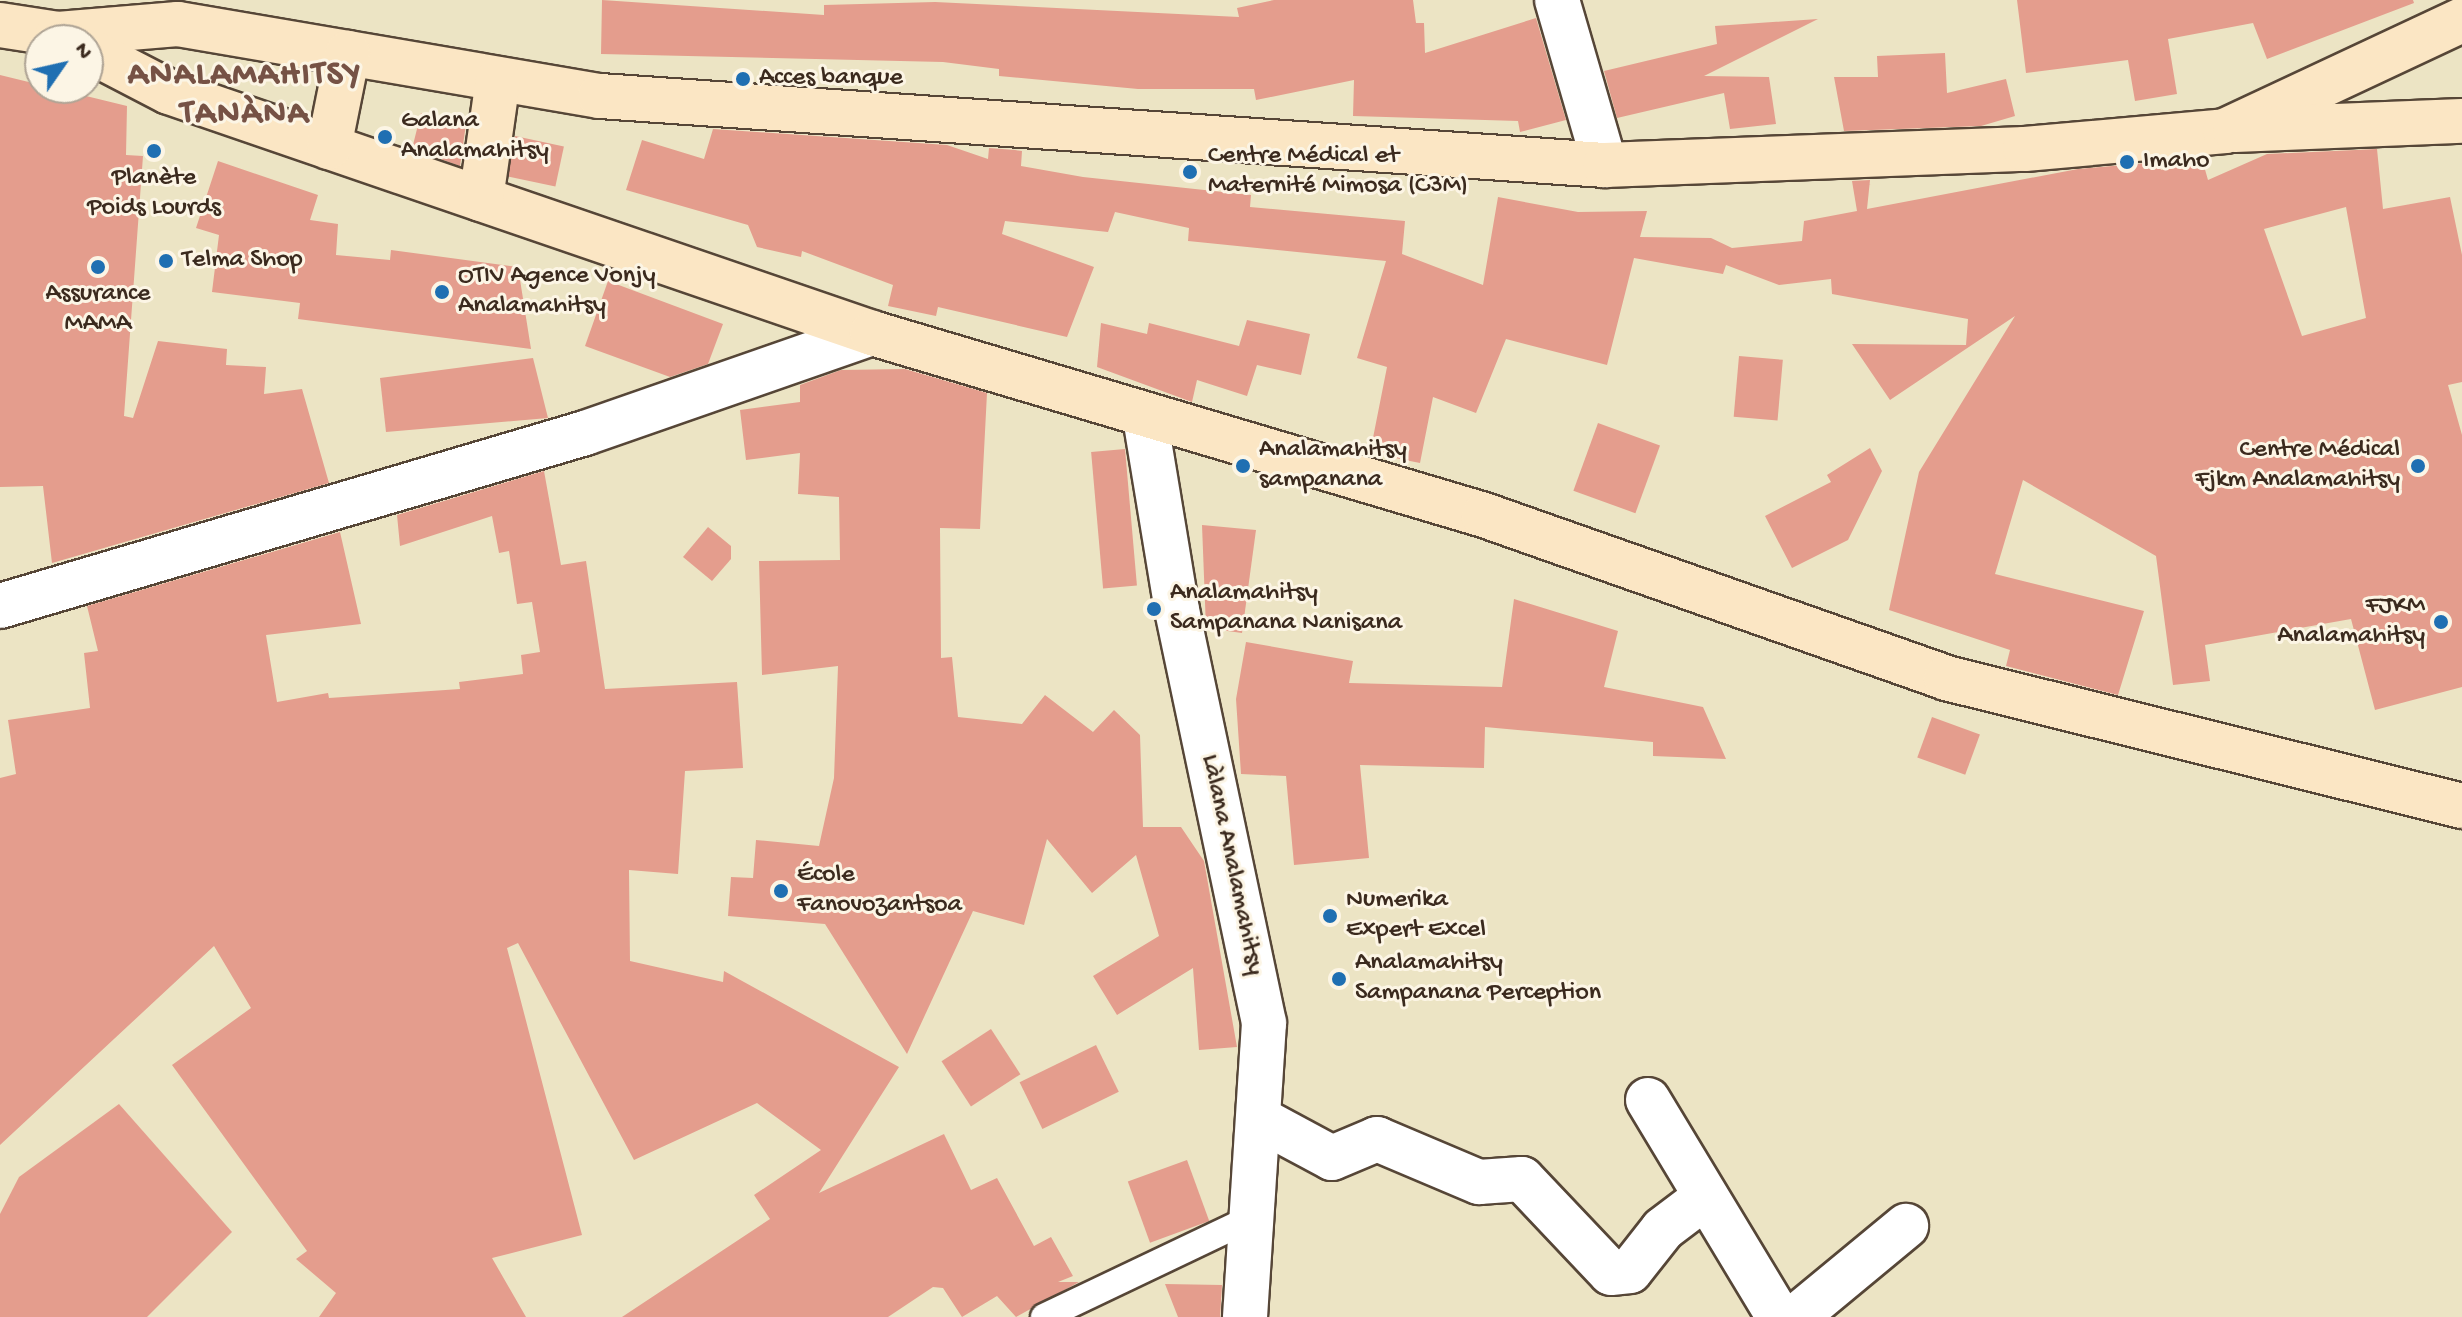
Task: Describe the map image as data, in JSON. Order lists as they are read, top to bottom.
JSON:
{
  "streets": {
    "street": ["Làlana Analamahitsy"]
  },
  "districts": ["ANALAMAHITSY TANÀNA"],
  "places": [
    "Acces banque",
    "Galana Analamahitsy",
    "Planète Poids Lourds",
    "Imaho",
    "Centre Médical et Maternité Mimosa (C3M)",
    "Telma Shop",
    "Assurance MAMA",
    "OTIV Agence Vonjy Analamahitsy",
    "Analamahitsy sampanana",
    "Centre Médical Fjkm Analamahitsy",
    "Analamahitsy Sampanana Nanisana",
    "FJKM Analamahitsy",
    "École Fanovozantsoa",
    "Numerika Expert Excel",
    "Analamahitsy Sampanana Perception"
  ],
  "north": "top right"
}
